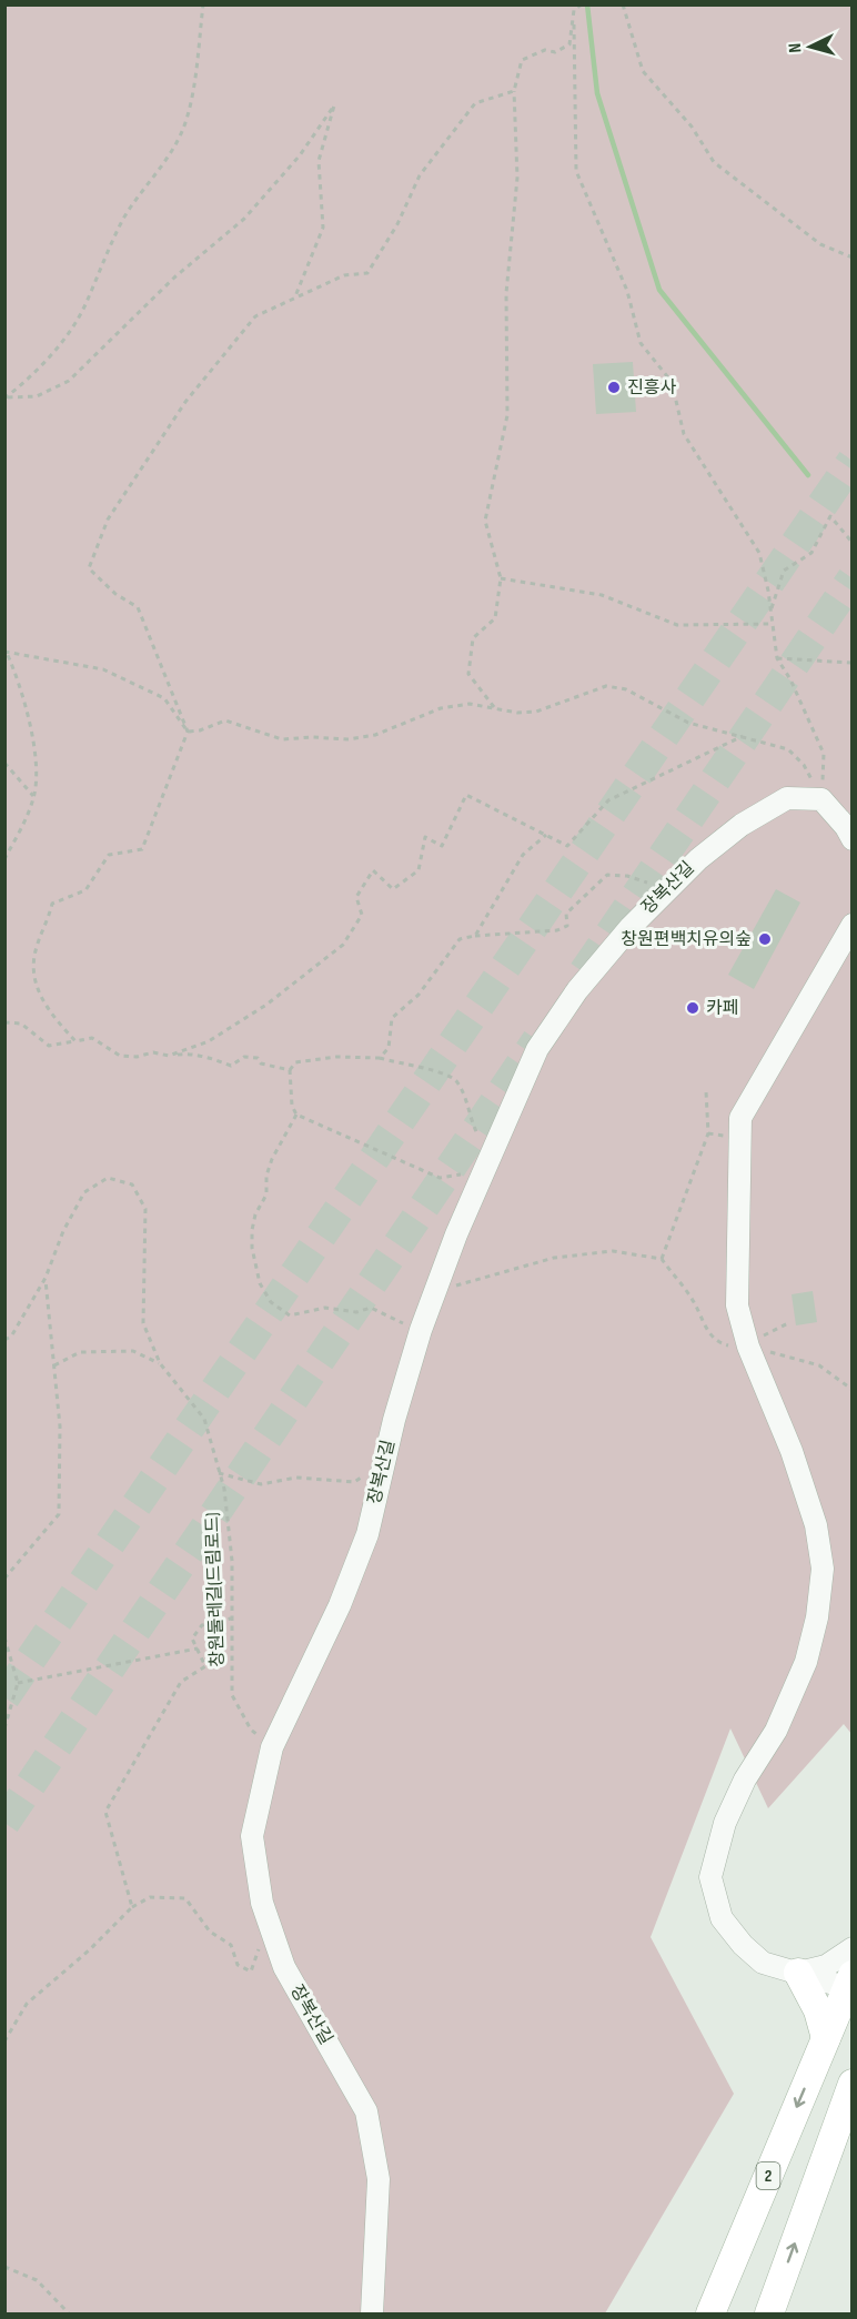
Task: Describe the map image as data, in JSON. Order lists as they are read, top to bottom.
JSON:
{
  "streets": {
    "main road": ["2"],
    "street": ["장복산길"],
    "path": ["창원둘레길(드림로드)"]
  },
  "crossings": [
    ["장복산길", "창원둘레길(드림로드)"]
  ],
  "places": ["진흥사", "창원편백치유의숲", "카페"],
  "north": "left"
}
